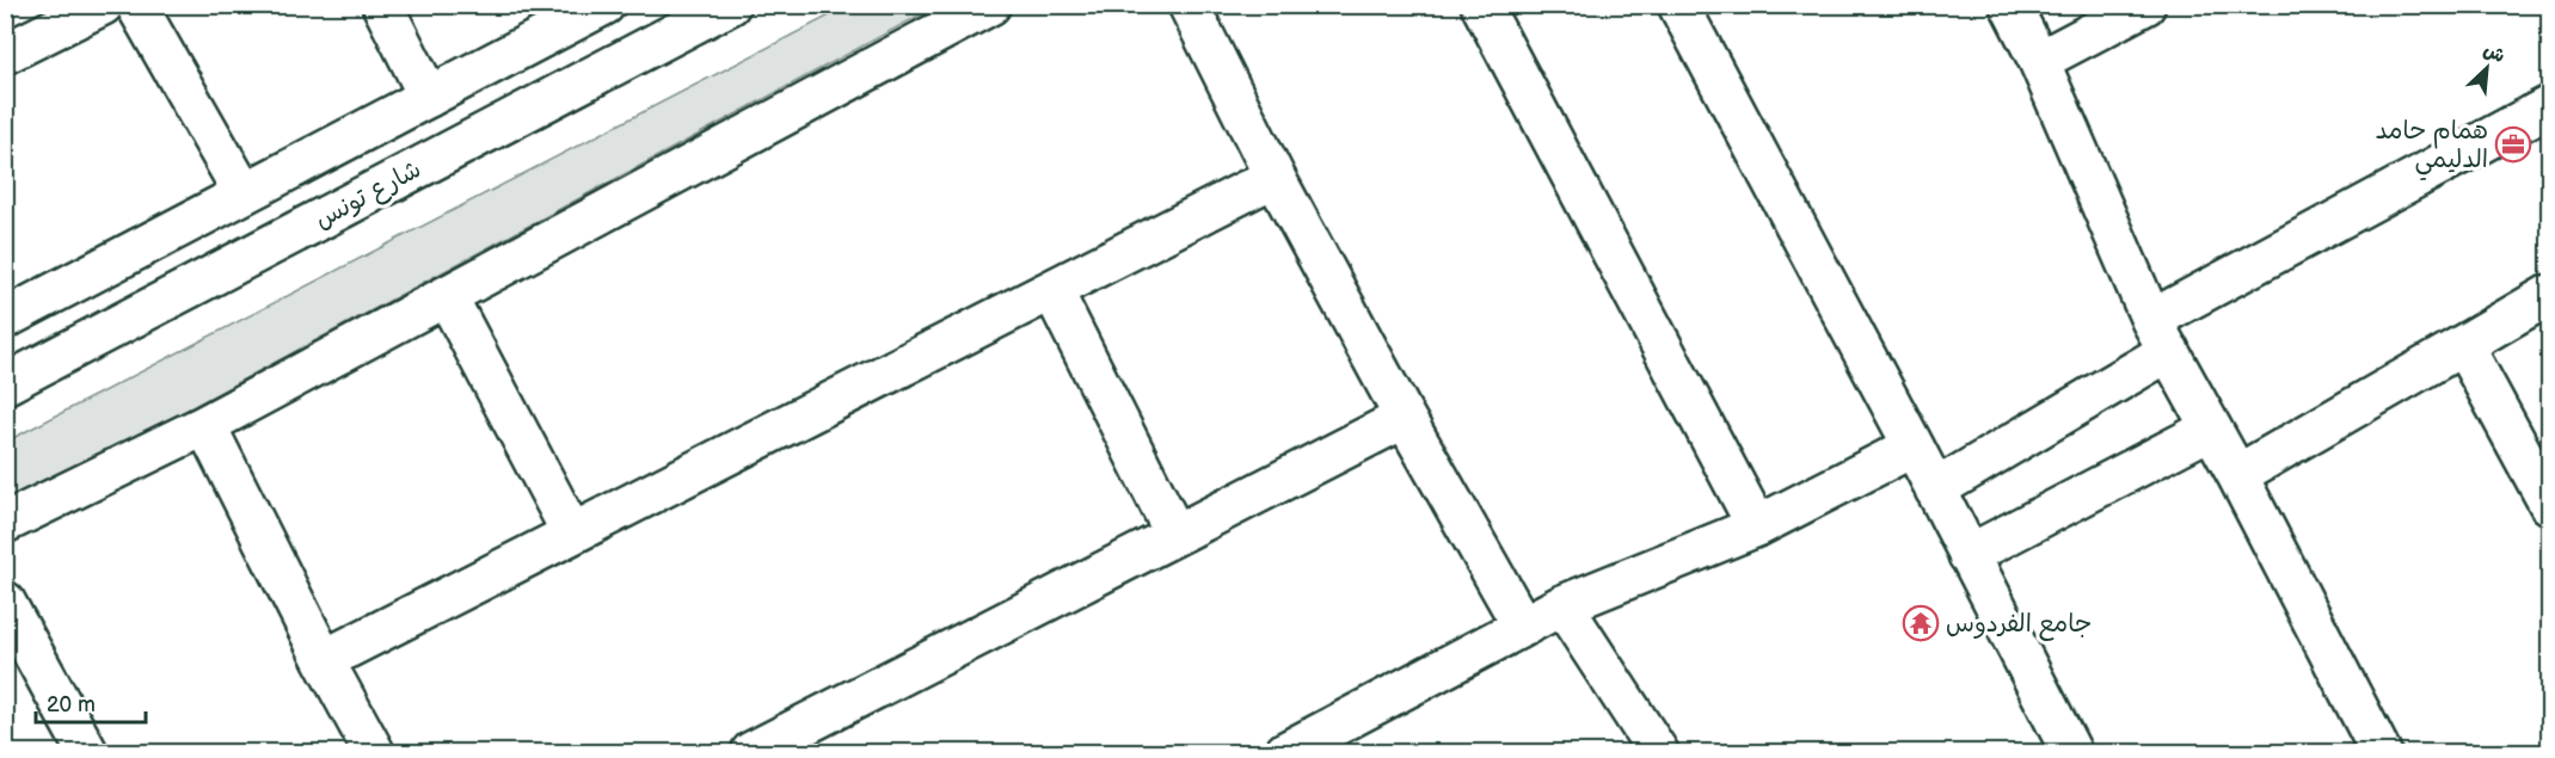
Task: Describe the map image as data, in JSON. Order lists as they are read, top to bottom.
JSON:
{
  "streets": {
    "street": ["شارع تونس"]
  },
  "places": {
    "office": ["همام حامد الدليمي"],
    "temple": ["جامع الفردوس"]
  },
  "scale_bar": "20 m",
  "north": "top right"
}
